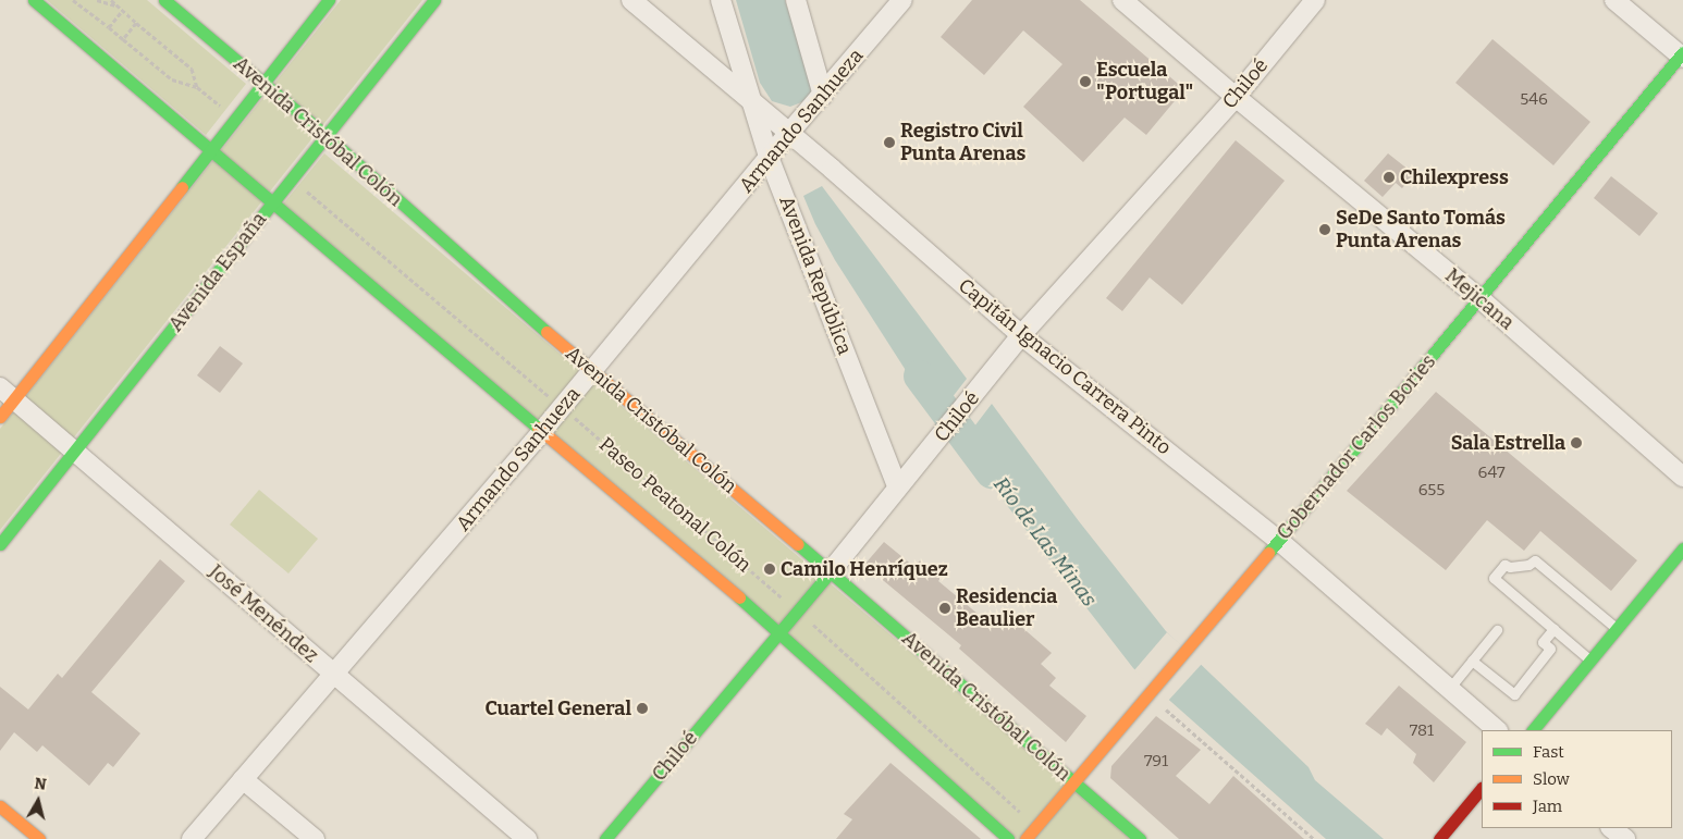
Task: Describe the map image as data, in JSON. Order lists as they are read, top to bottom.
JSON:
{
  "streets": {
    "main road": [
      "Chiloé",
      "Avenida Cristóbal Colón",
      "Avenida España",
      "Gobernador Carlos Bories"
    ],
    "street": [
      "Armando Sanhueza",
      "Avenida República",
      "Mejicana",
      "Capitán Ignacio Carrera Pinto",
      "José Menéndez"
    ],
    "path": ["Paseo Peatonal Colón"]
  },
  "crossings": [
    ["Chiloé", "Avenida Cristóbal Colón"],
    ["Chiloé", "Avenida República"],
    ["Chiloé", "Mejicana"],
    ["Chiloé", "Capitán Ignacio Carrera Pinto"],
    ["Chiloé", "Paseo Peatonal Colón"],
    ["Armando Sanhueza", "Avenida Cristóbal Colón"],
    ["Armando Sanhueza", "Avenida República"],
    ["Armando Sanhueza", "Capitán Ignacio Carrera Pinto"],
    ["Armando Sanhueza", "Paseo Peatonal Colón"],
    ["Armando Sanhueza", "José Menéndez"],
    ["Avenida Cristóbal Colón", "Avenida España"],
    ["Avenida Cristóbal Colón", "Gobernador Carlos Bories"],
    ["Avenida España", "Paseo Peatonal Colón"],
    ["Avenida España", "José Menéndez"],
    ["Avenida República", "Capitán Ignacio Carrera Pinto"],
    ["Mejicana", "Gobernador Carlos Bories"],
    ["Capitán Ignacio Carrera Pinto", "Gobernador Carlos Bories"],
    ["Gobernador Carlos Bories", "Paseo Peatonal Colón"]
  ],
  "water": ["Río de Las Minas"],
  "places": [
    "Escuela \"Portugal\"",
    "Registro Civil Punta Arenas",
    "Chilexpress",
    "SeDe Santo Tomás Punta Arenas",
    "Sala Estrella",
    "Camilo Henríquez",
    "Residencia Beaulier",
    "Cuartel General"
  ],
  "house_numbers": [
    "546",
    "647",
    "655",
    "781",
    "791"
  ],
  "legend": ["Fast", "Slow", "Jam"],
  "north": "top"
}
